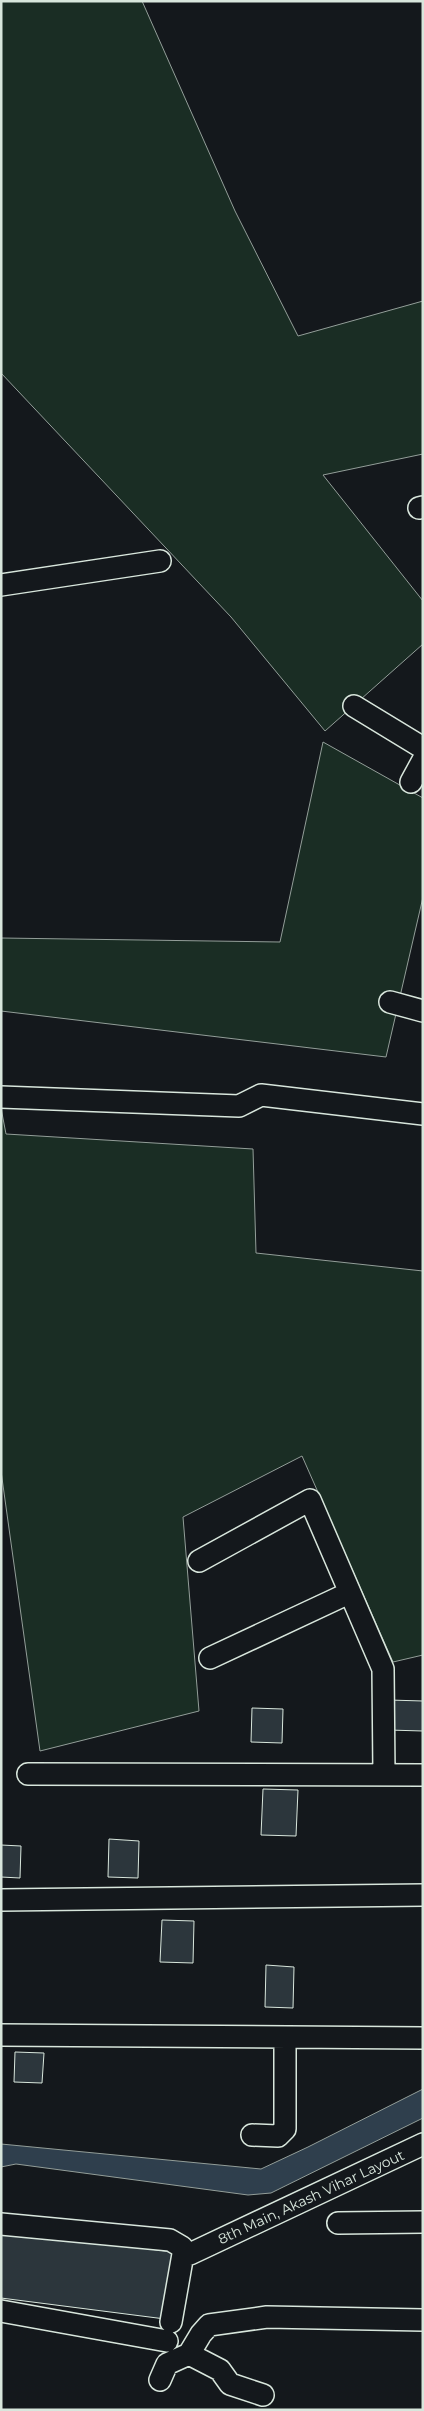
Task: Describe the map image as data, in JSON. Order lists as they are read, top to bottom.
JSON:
{
  "streets": {
    "street": ["8th Main, Akash Vihar Layout"]
  }
}
